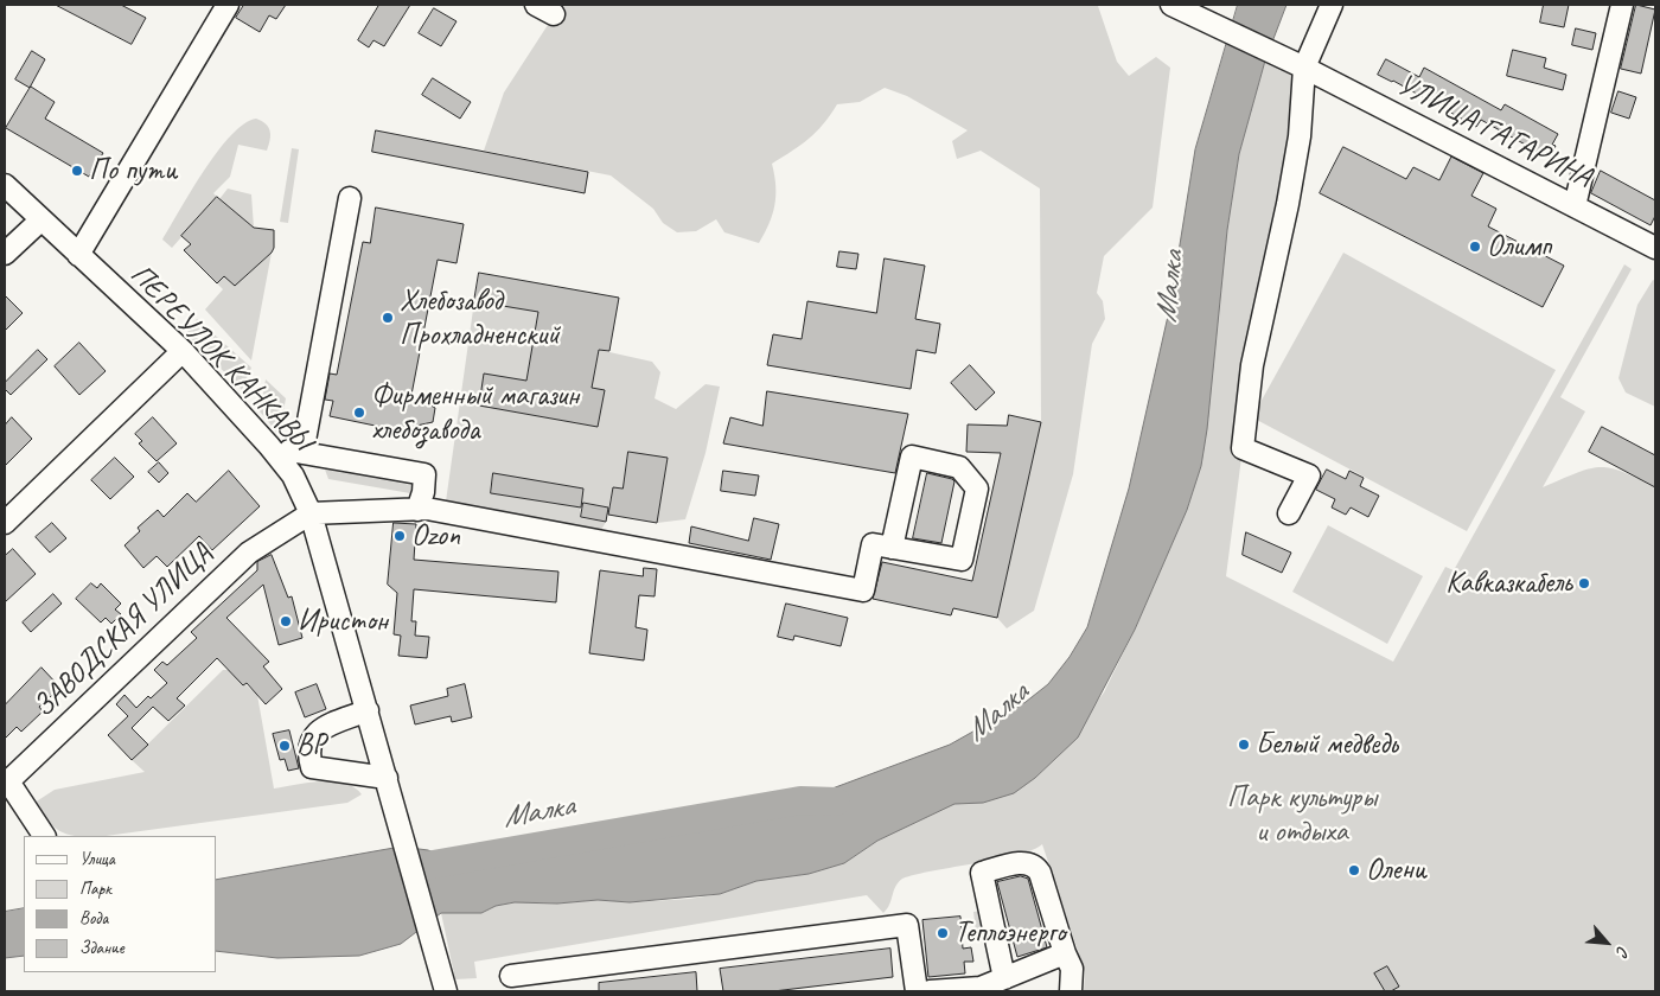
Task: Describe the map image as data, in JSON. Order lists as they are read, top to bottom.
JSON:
{
  "streets": {
    "street": ["УЛИЦА ГАГАРИНА", "ПЕРЕУЛОК КАНКАВЫ", "ЗАВОДСКАЯ УЛИЦА"]
  },
  "crossings": [
    ["ПЕРЕУЛОК КАНКАВЫ", "ЗАВОДСКАЯ УЛИЦА"]
  ],
  "water": ["Малка"],
  "parks": ["Парк культуры и отдыха"],
  "places": [
    "По пути",
    "Олимп",
    "Хлебозавод Прохладненский",
    "Фирменный магазин хлебозавода",
    "Ozon",
    "Кавказкабель",
    "Иристон",
    "Белый медведь",
    "BP",
    "Олени",
    "Теплоэнерго"
  ],
  "legend": [
    "Улица",
    "Парк",
    "Вода",
    "Здание"
  ],
  "north": "bottom right"
}
